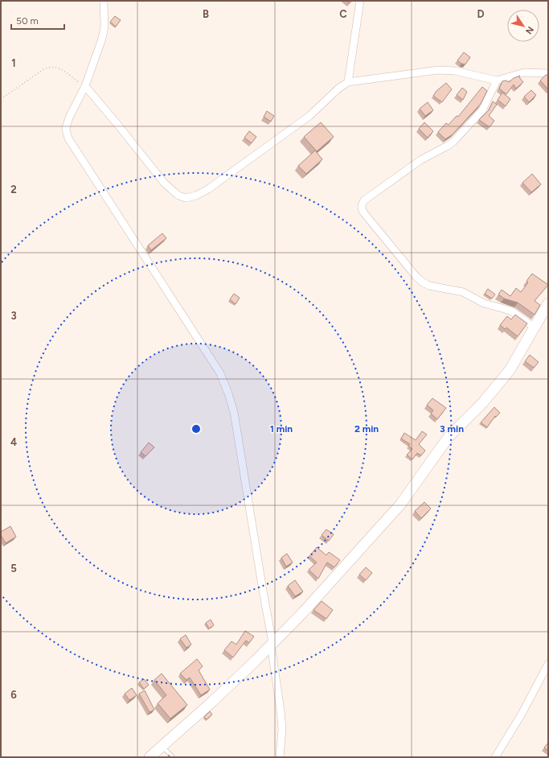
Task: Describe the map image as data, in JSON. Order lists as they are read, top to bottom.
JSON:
{
  "scale_bar": "50 m",
  "north": "bottom right",
  "grid": {
    "columns": ["B", "C", "D"],
    "rows": [
      "1",
      "2",
      "3",
      "4",
      "5",
      "6"
    ]
  },
  "rings": ["1 min", "2 min", "3 min"]
}
